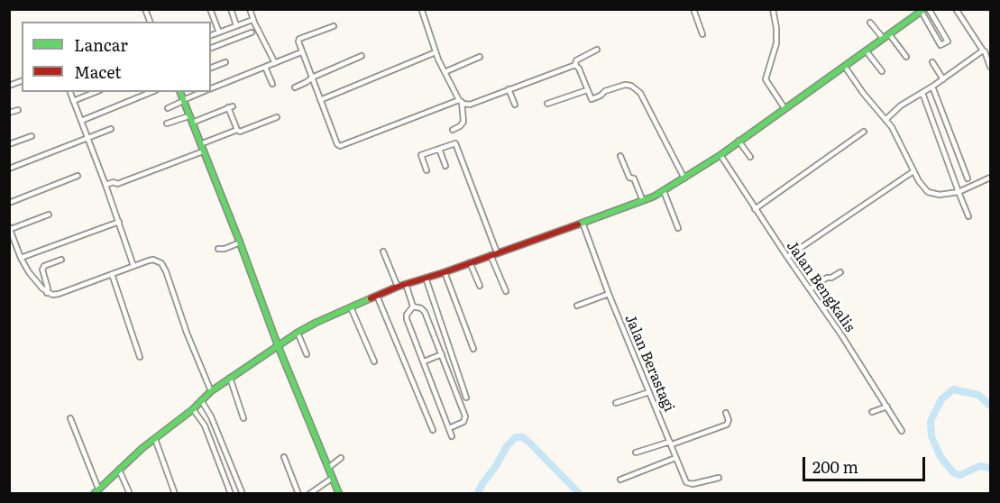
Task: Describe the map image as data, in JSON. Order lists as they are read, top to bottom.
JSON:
{
  "streets": {
    "street": ["Jalan Bengkalis", "Jalan Berastagi"]
  },
  "legend": ["Lancar", "Macet"],
  "scale_bar": "200 m"
}
